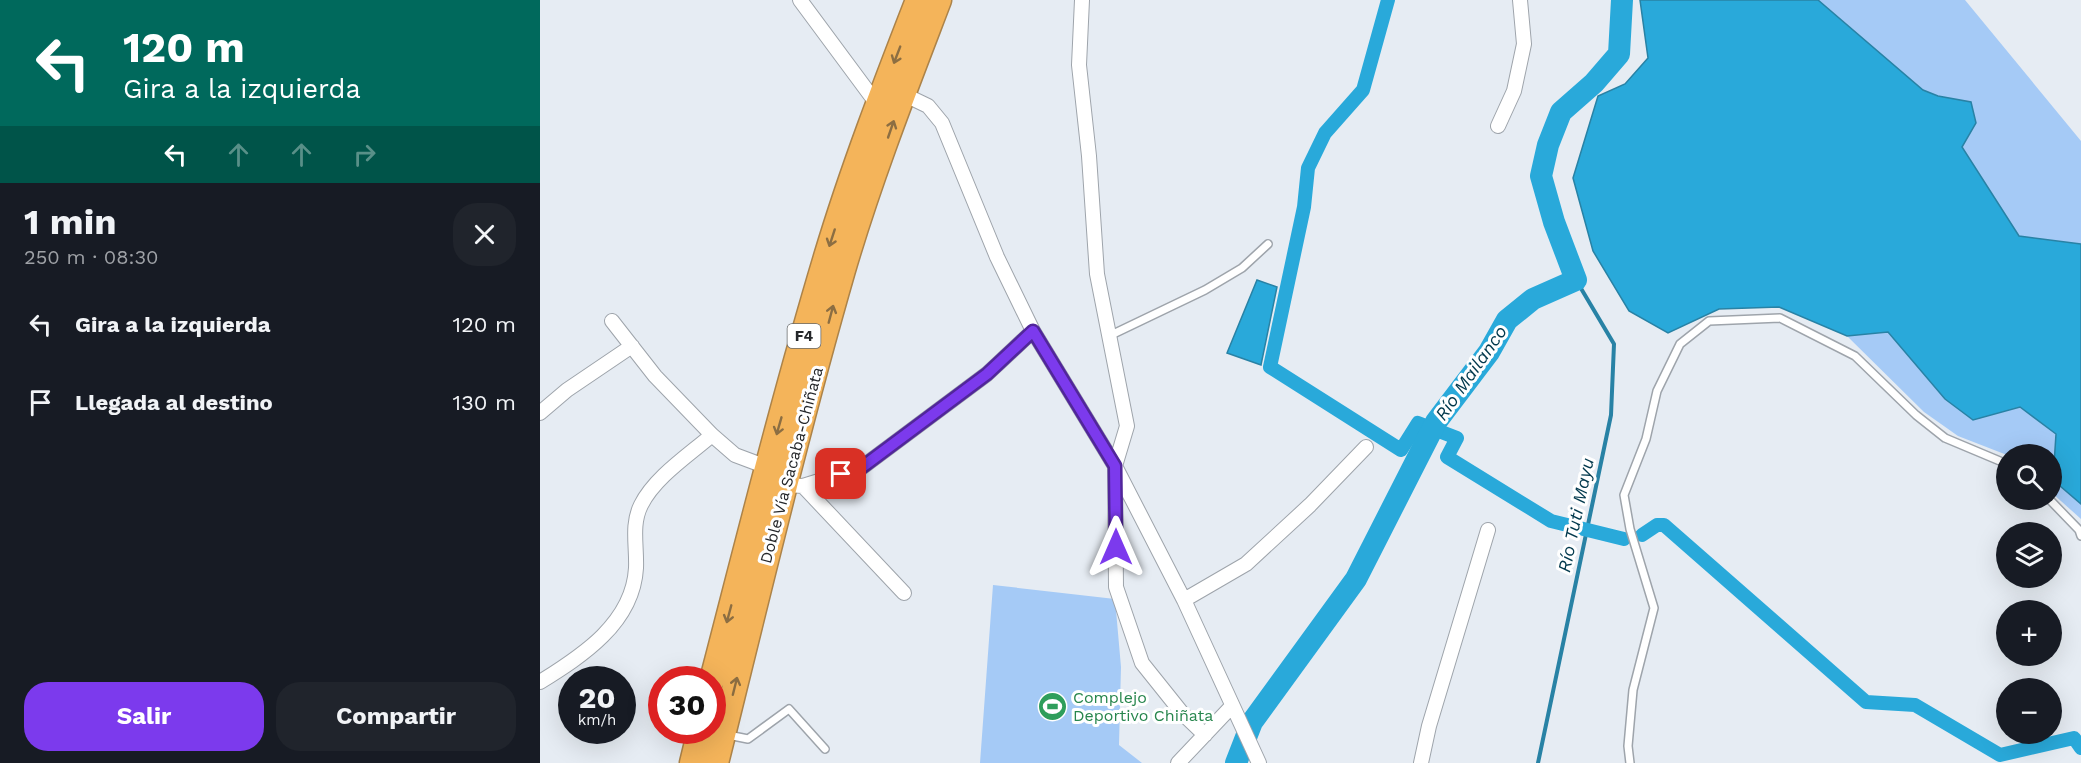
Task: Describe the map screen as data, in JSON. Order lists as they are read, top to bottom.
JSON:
{
  "streets": {
    "highway": ["F4", "Doble Vía Sacaba-Chiñata"]
  },
  "water": ["Río Mailanco", "Río Tuti Mayu"],
  "places": {
    "sports": ["Complejo Deportivo Chiñata"]
  },
  "page": {
    "turn": ["120 m", "Gira a la izquierda"],
    "heading": ["1 min", "250 m · 08:30"],
    "list": [
      {
        "name": "Gira a la izquierda",
        "value": "120 m"
      },
      {
        "name": "Llegada al destino",
        "value": "130 m"
      }
    ],
    "map_buttons": ["+", "−"],
    "speed": "20 km/h",
    "limit": "30",
    "buttons": ["Salir", "Compartir"]
  }
}
